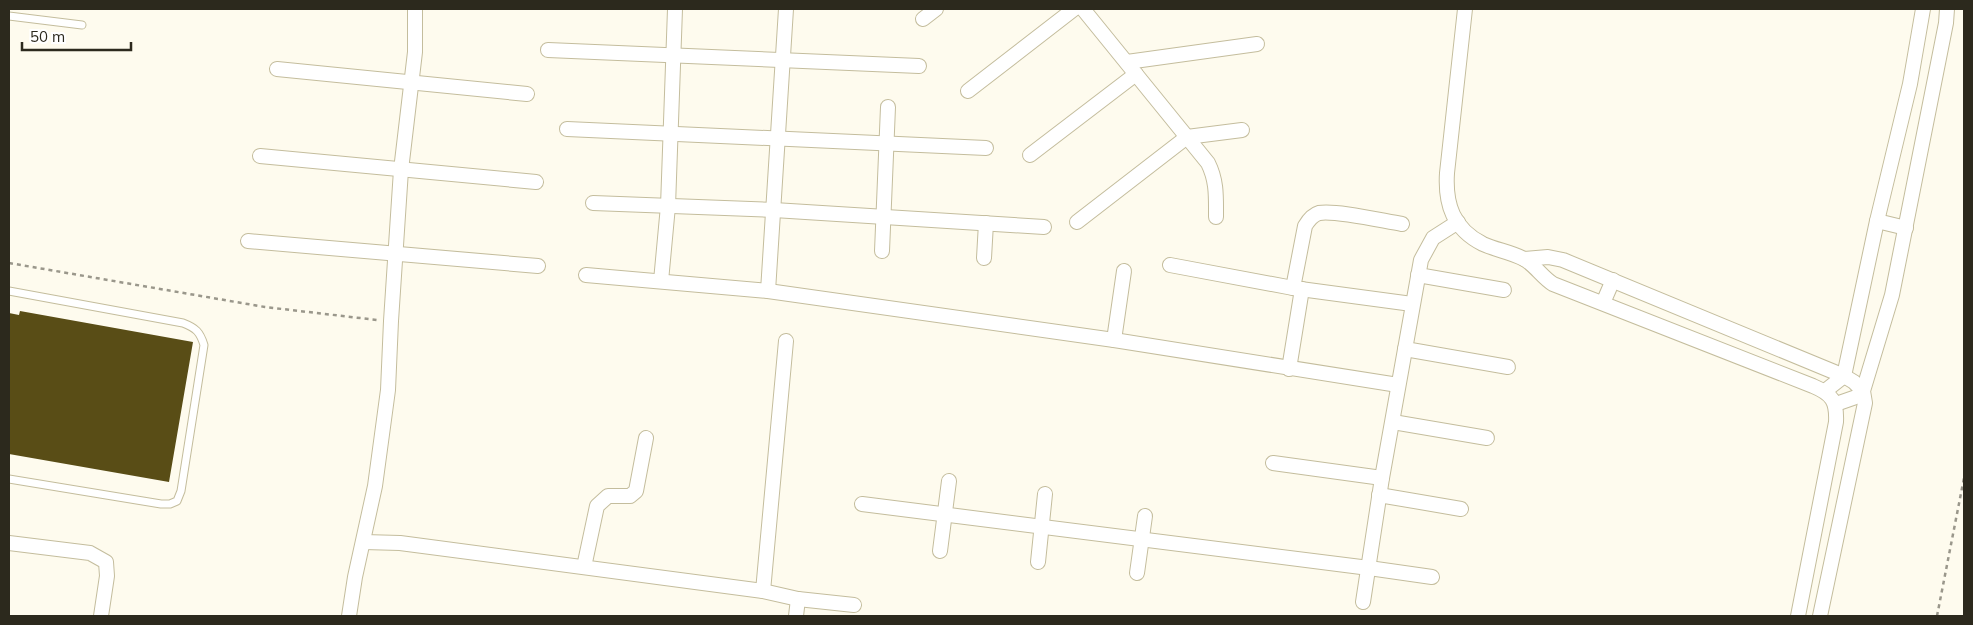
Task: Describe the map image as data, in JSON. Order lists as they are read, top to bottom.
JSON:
{
  "scale_bar": "50 m"
}
